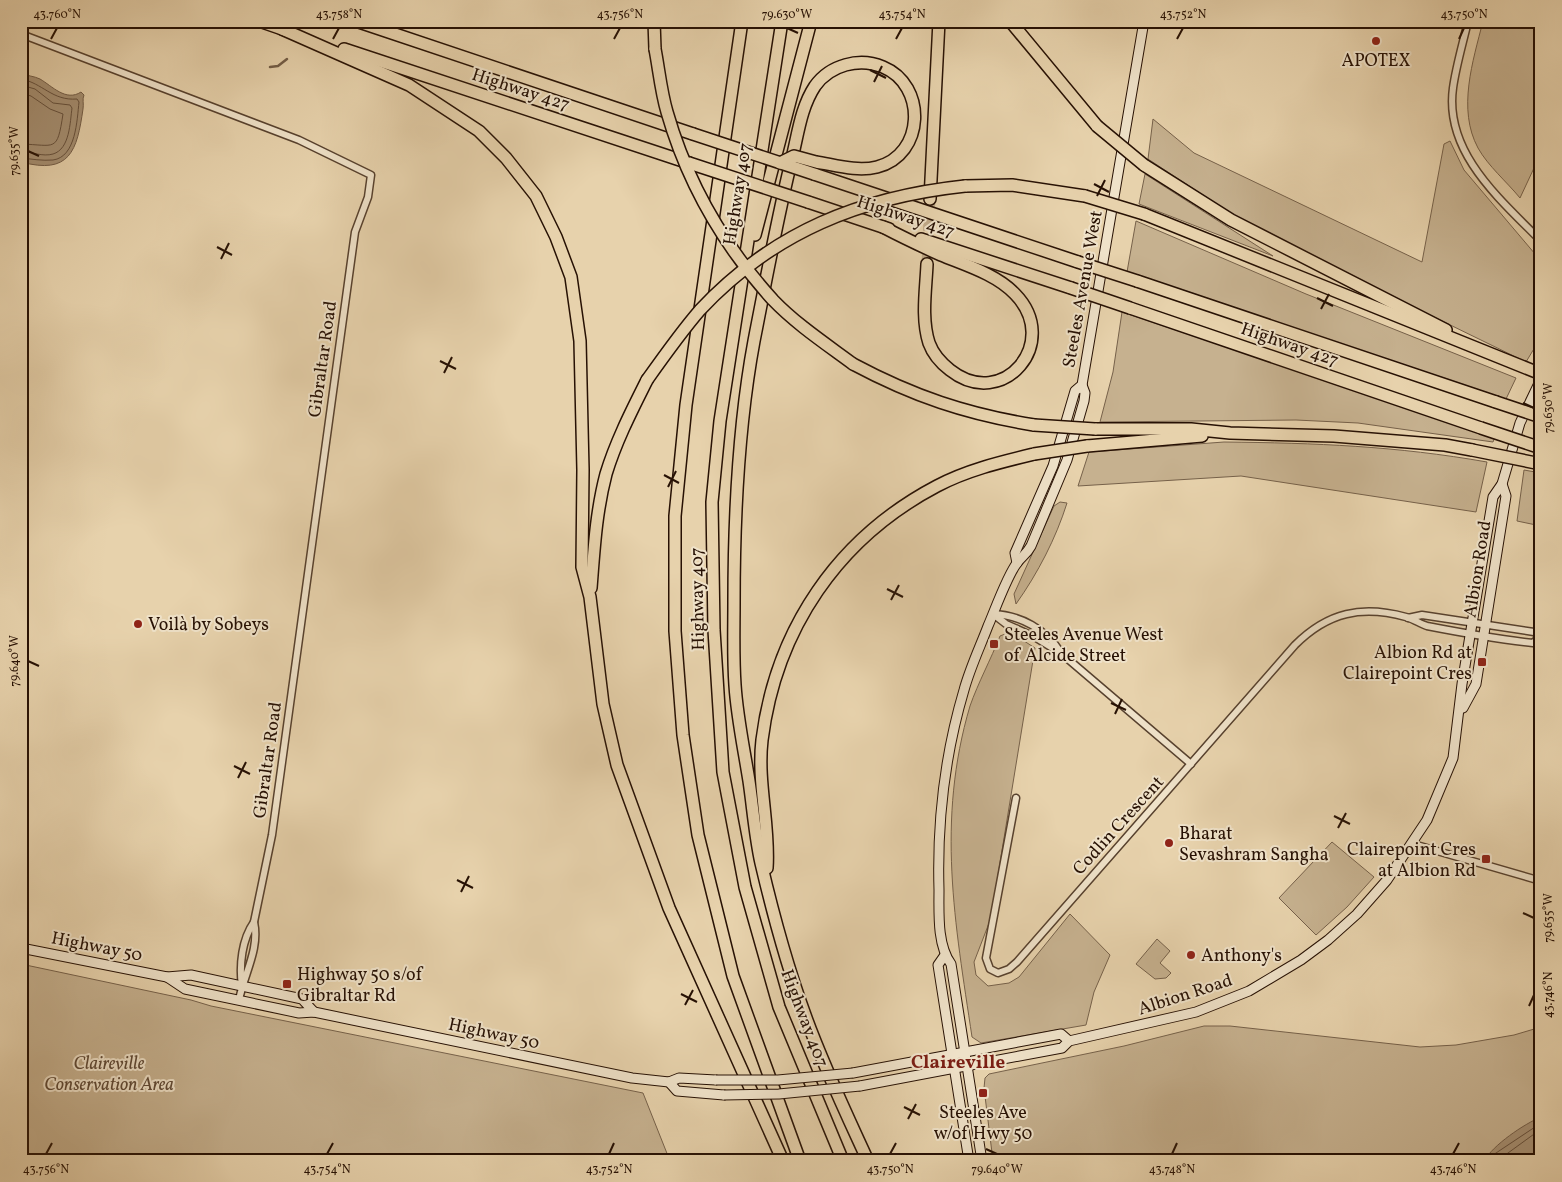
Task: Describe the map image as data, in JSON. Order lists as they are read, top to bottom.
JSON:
{
  "streets": {
    "highway": ["Highway 427", "Highway 407"],
    "main road": ["Steeles Avenue West", "Albion Road", "Highway 50"],
    "street": ["Gibraltar Road", "Codlin Crescent"]
  },
  "crossings": [
    ["Steeles Avenue West", "Albion Road"],
    ["Steeles Avenue West", "Highway 50"],
    ["Gibraltar Road", "Highway 50"],
    ["Albion Road", "Codlin Crescent"],
    ["Albion Road", "Highway 50"]
  ],
  "districts": ["Claireville"],
  "parks": ["Claireville Conservation Area"],
  "places": {
    "other": [
      "APOTEX",
      "Voilà by Sobeys",
      "Bharat Sevashram Sangha",
      "Anthony's"
    ],
    "transit": [
      "Steeles Avenue West of Alcide Street",
      "Albion Rd at Clairepoint Cres",
      "Clairepoint Cres at Albion Rd",
      "Highway 50 s/of Gibraltar Rd",
      "Steeles Ave w/of Hwy 50"
    ]
  },
  "coordinates": [
    "43.760°N",
    "43.758°N",
    "43.756°N",
    "79.630°W",
    "43.754°N",
    "43.752°N",
    "43.750°N",
    "79.635°W",
    "79.640°W",
    "43.746°N",
    "43.748°N"
  ]
}
